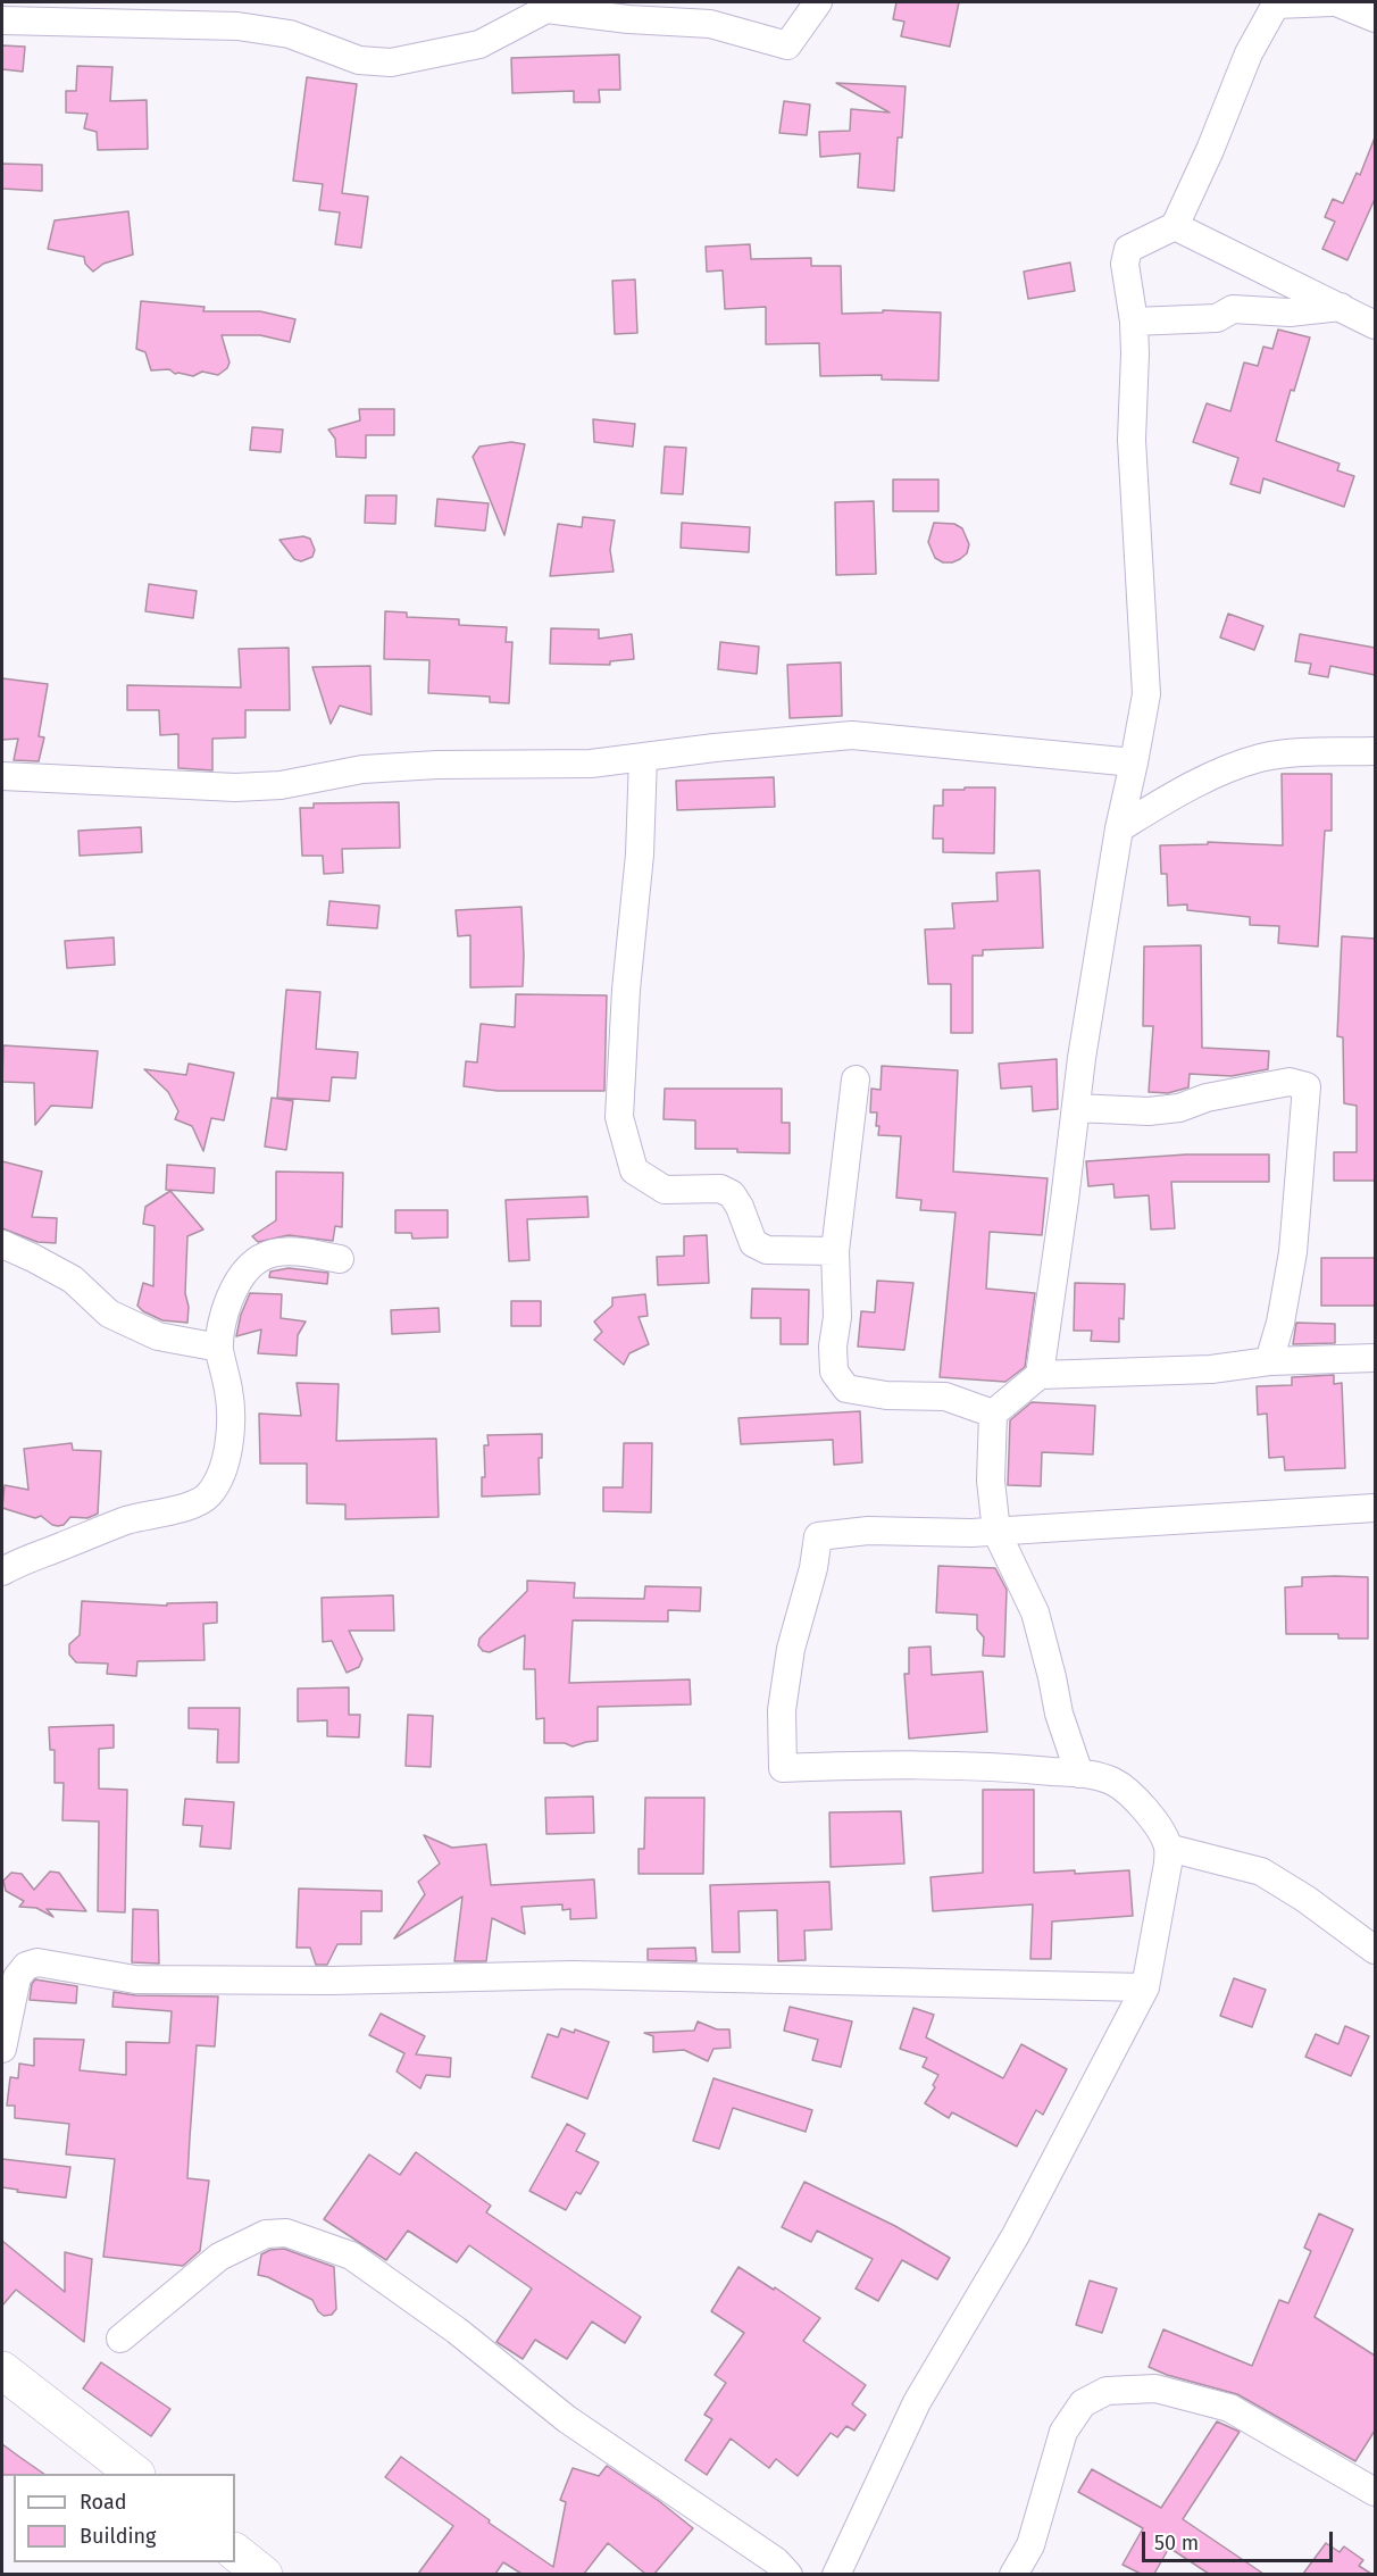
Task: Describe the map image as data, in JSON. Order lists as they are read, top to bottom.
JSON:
{
  "legend": ["Road", "Building"],
  "scale_bar": "50 m"
}
